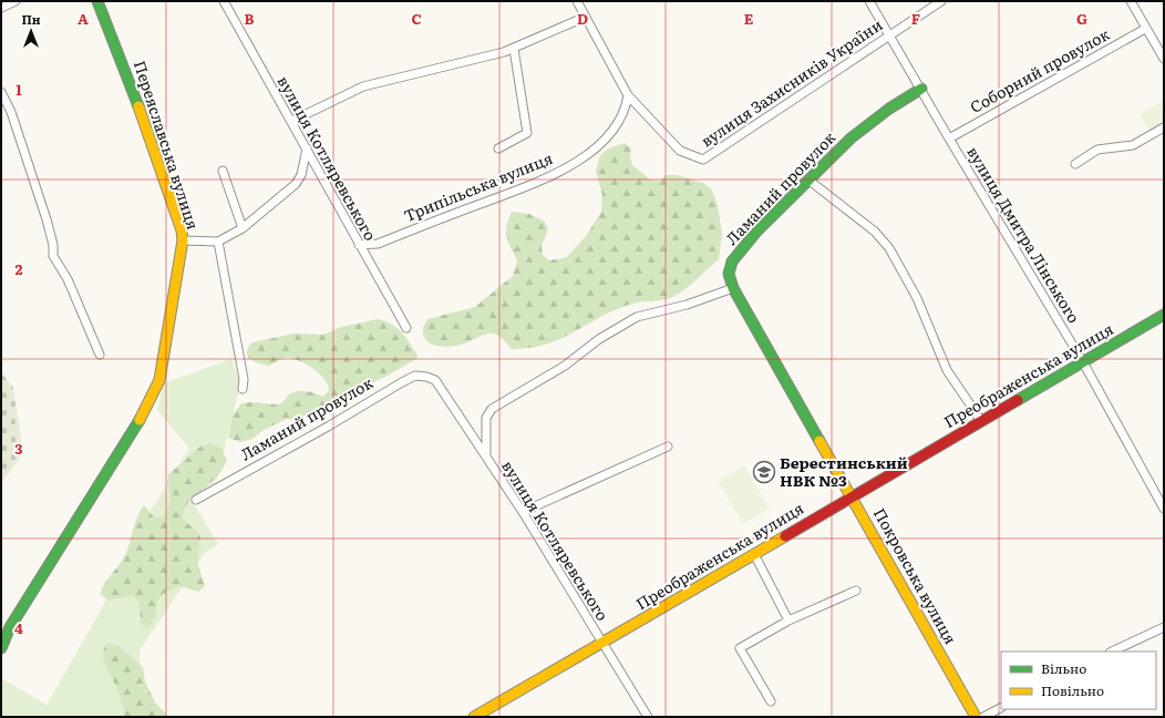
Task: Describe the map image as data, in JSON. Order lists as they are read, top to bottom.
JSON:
{
  "streets": {
    "street": [
      "Соборний провулок",
      "вулиця Захисників України",
      "Переяславська вулиця",
      "вулиця Котляревського",
      "Трипільська вулиця",
      "Ламаний провулок",
      "вулиця Дмитра Лінського",
      "Преображенська вулиця",
      "Покровська вулиця"
    ]
  },
  "crossings": [
    ["Соборний провулок", "вулиця Дмитра Лінського"],
    ["вулиця Захисників України", "Трипільська вулиця"],
    ["вулиця Захисників України", "вулиця Дмитра Лінського"],
    ["вулиця Котляревського", "Трипільська вулиця"],
    ["вулиця Котляревського", "Ламаний провулок"],
    ["вулиця Котляревського", "Преображенська вулиця"],
    ["Ламаний провулок", "вулиця Дмитра Лінського"],
    ["Ламаний провулок", "Покровська вулиця"],
    ["вулиця Дмитра Лінського", "Преображенська вулиця"],
    ["Преображенська вулиця", "Покровська вулиця"]
  ],
  "places": {
    "school or university": ["Берестинський НВК №3"]
  },
  "legend": ["Вільно", "Повільно"],
  "north": "top",
  "grid": {
    "columns": [
      "A",
      "B",
      "C",
      "D",
      "E",
      "F",
      "G"
    ],
    "rows": [
      "1",
      "2",
      "3",
      "4"
    ]
  }
}
